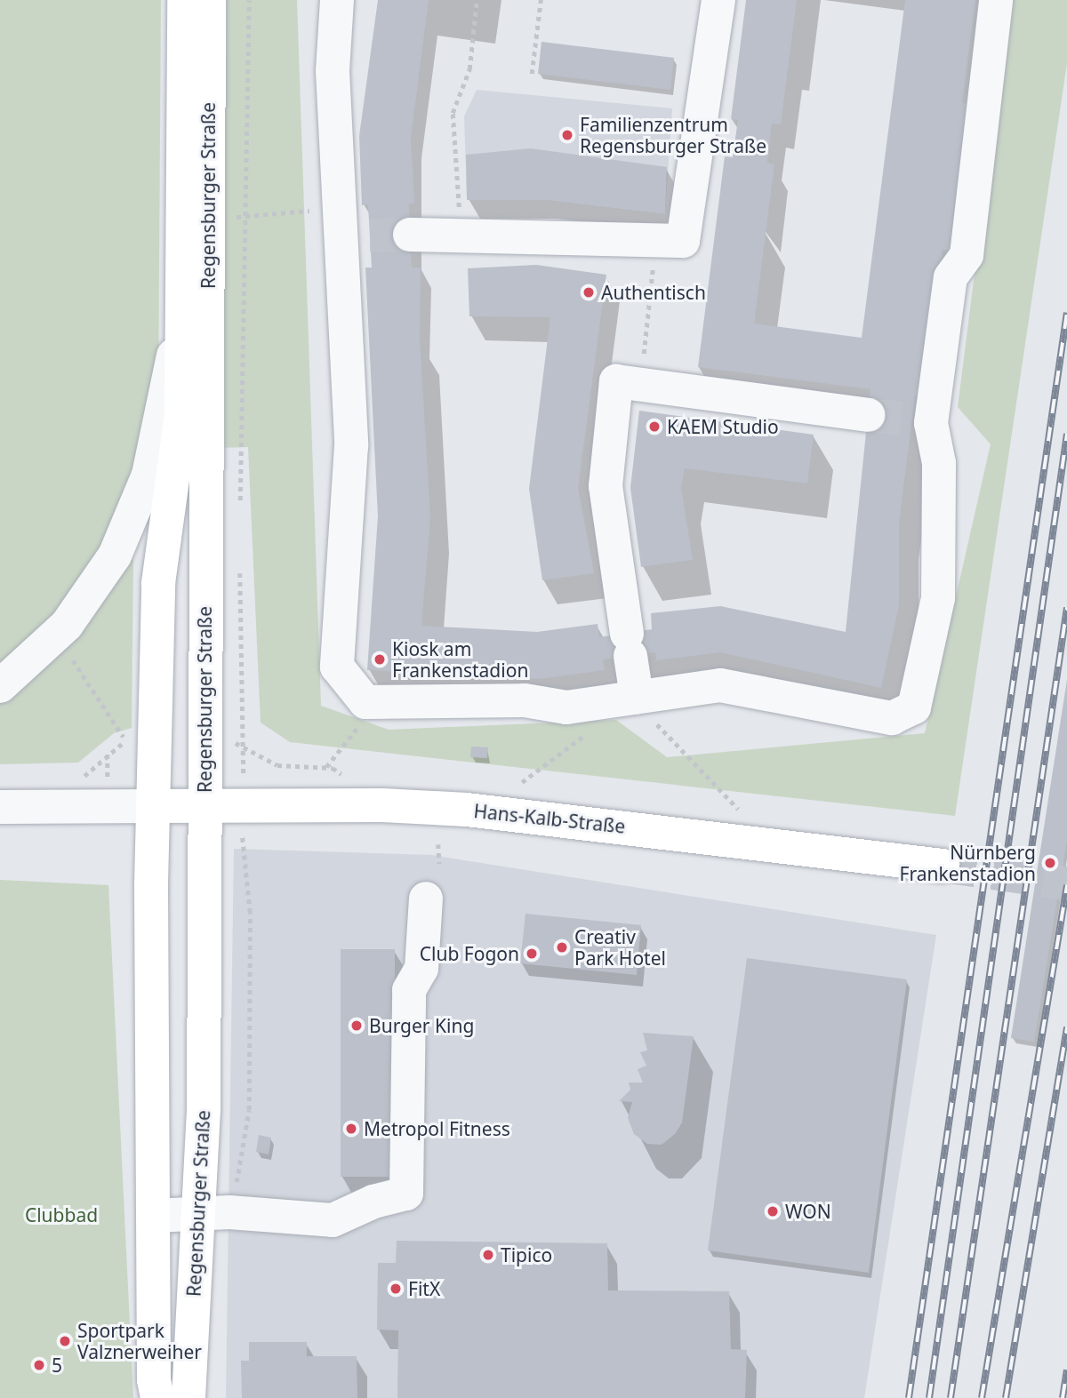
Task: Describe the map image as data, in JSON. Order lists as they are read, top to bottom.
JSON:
{
  "streets": {
    "main road": ["Regensburger Straße", "Hans-Kalb-Straße"]
  },
  "crossings": [
    ["Regensburger Straße", "Hans-Kalb-Straße"]
  ],
  "parks": ["Clubbad"],
  "places": [
    "Familienzentrum Regensburger Straße",
    "Authentisch",
    "KAEM Studio",
    "Kiosk am Frankenstadion",
    "Nürnberg Frankenstadion",
    "Creativ Park Hotel",
    "Club Fogon",
    "Burger King",
    "Metropol Fitness",
    "WON",
    "Tipico",
    "FitX",
    "Sportpark Valznerweiher",
    "5"
  ]
}
